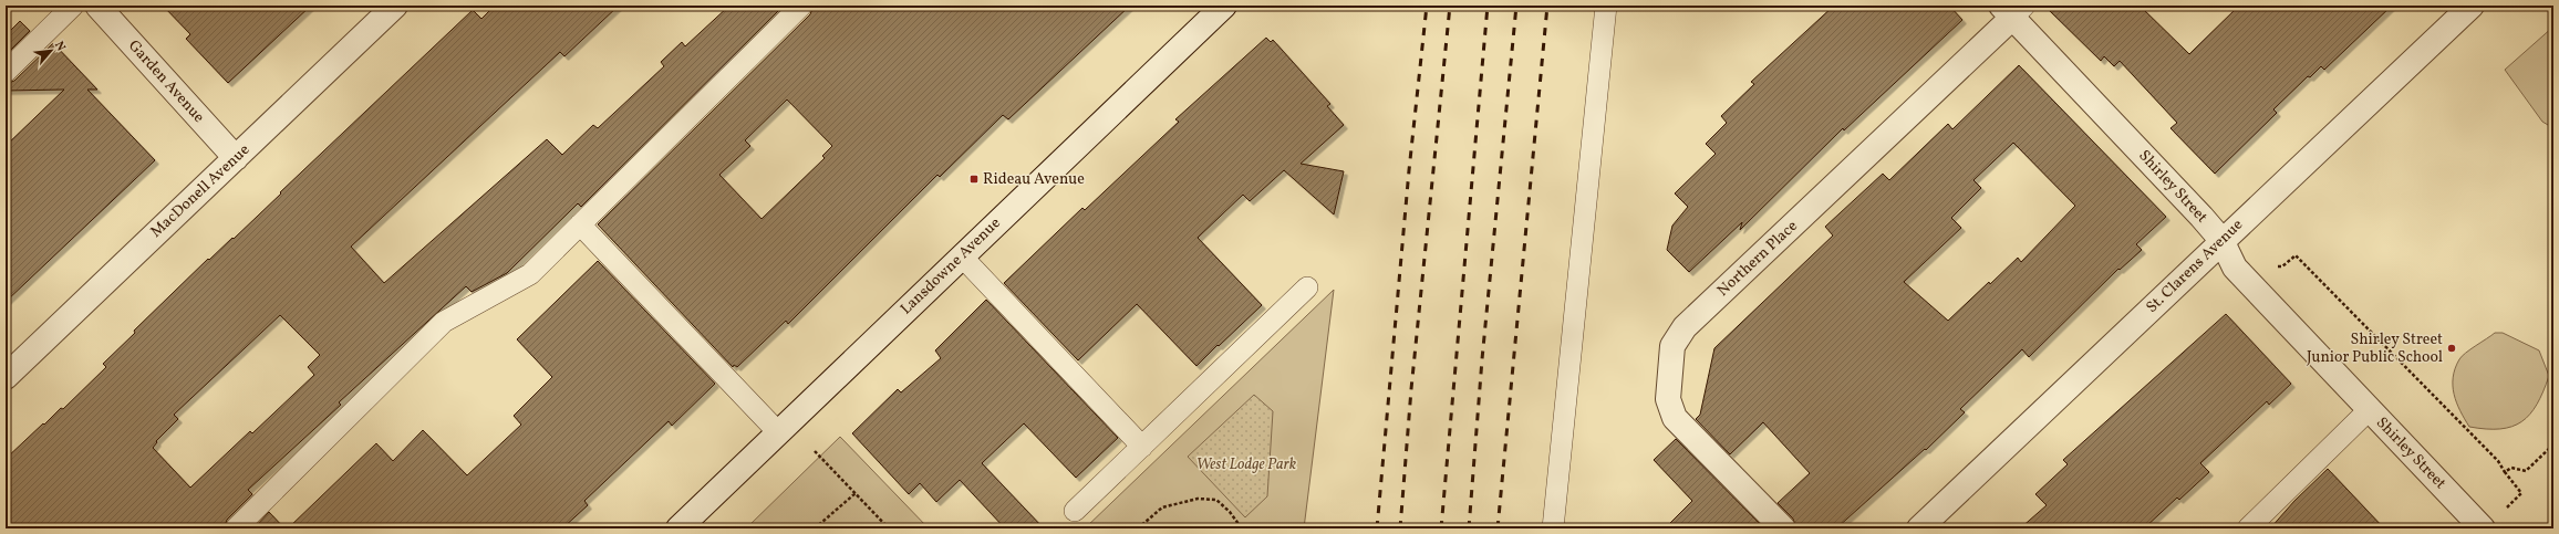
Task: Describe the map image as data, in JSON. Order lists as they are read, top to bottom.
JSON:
{
  "streets": {
    "street": [
      "Garden Avenue",
      "Shirley Street",
      "MacDonell Avenue",
      "Northern Place",
      "Lansdowne Avenue",
      "St. Clarens Avenue"
    ]
  },
  "crossings": [
    ["Garden Avenue", "MacDonell Avenue"],
    ["Shirley Street", "Northern Place"],
    ["Shirley Street", "St. Clarens Avenue"]
  ],
  "parks": ["West Lodge Park"],
  "places": {
    "transit": ["Rideau Avenue"],
    "other": ["Shirley Street Junior Public School"]
  },
  "north": "top right"
}
